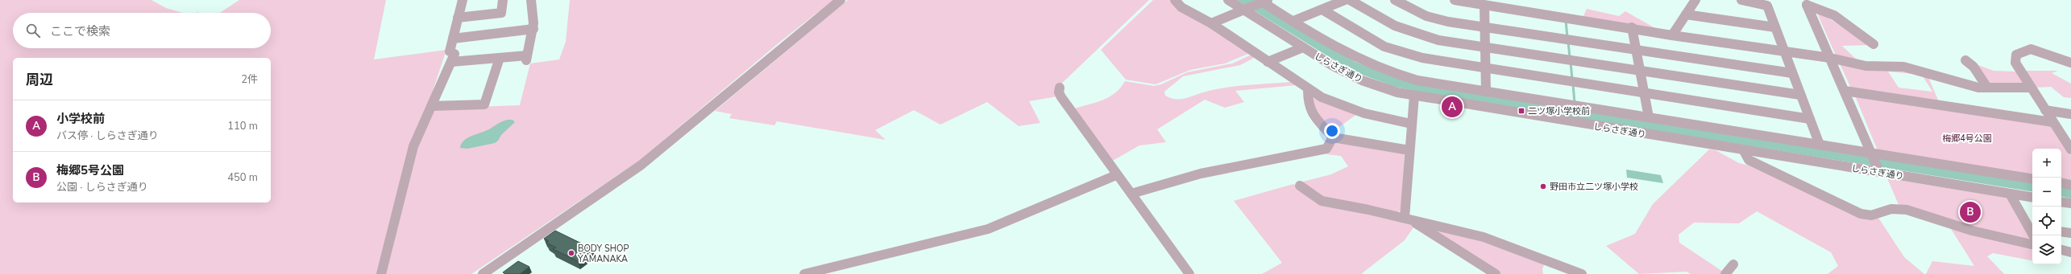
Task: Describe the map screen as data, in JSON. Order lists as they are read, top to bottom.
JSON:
{
  "streets": {
    "street": ["しらさぎ通り"]
  },
  "parks": ["梅郷4号公園"],
  "places": {
    "transit": ["二ツ塚小学校前"],
    "other": ["野田市立二ツ塚小学校", "BODY SHOP YAMANAKA"]
  },
  "page": {
    "search": "ここで検索",
    "heading": ["周辺", "2件"],
    "pins": ["A", "B"],
    "list": [
      {
        "mark": "A",
        "name": "小学校前",
        "note": "バス停 · しらさぎ通り",
        "value": "110 m"
      },
      {
        "mark": "B",
        "name": "梅郷5号公園",
        "note": "公園 · しらさぎ通り",
        "value": "450 m"
      }
    ],
    "map_buttons": ["+", "−"]
  }
}
